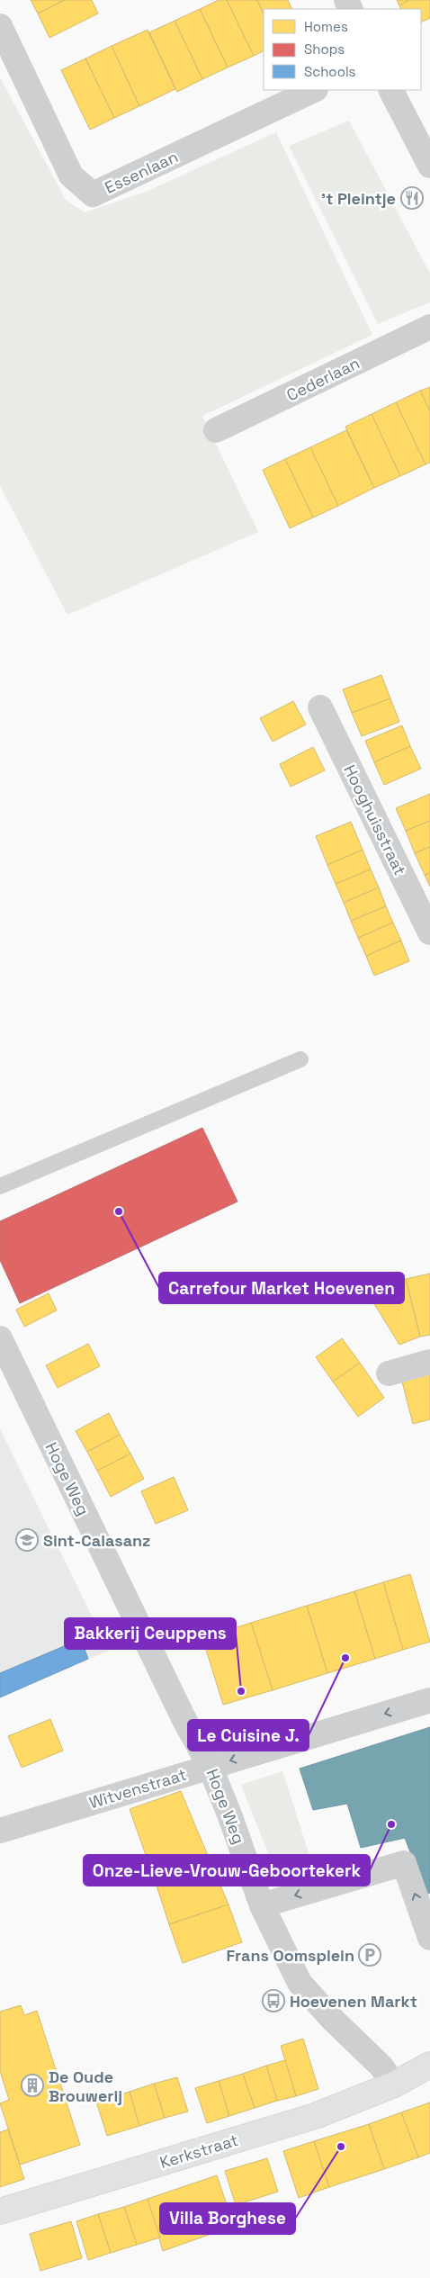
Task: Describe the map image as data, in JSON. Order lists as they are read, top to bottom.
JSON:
{
  "streets": {
    "main road": ["Kerkstraat"],
    "street": [
      "Essenlaan",
      "Cederlaan",
      "Hooghuisstraat",
      "Hoge Weg",
      "Witvenstraat"
    ]
  },
  "crossings": [
    ["Hoge Weg", "Witvenstraat"],
    ["Hoge Weg", "Kerkstraat"]
  ],
  "one_way": ["Witvenstraat"],
  "places": {
    "restaurant": ["'t Pleintje"],
    "other": [
      "Carrefour Market Hoevenen",
      "Le Cuisine J.",
      "Bakkerij Ceuppens",
      "Onze-Lieve-Vrouw-Geboortekerk",
      "Villa Borghese"
    ],
    "school or university": ["Sint-Calasanz"],
    "parking": ["Frans Oomsplein"],
    "bus stop": ["Hoevenen Markt"],
    "building": ["De Oude Brouwerij"]
  },
  "legend": ["Homes", "Shops", "Schools"]
}
